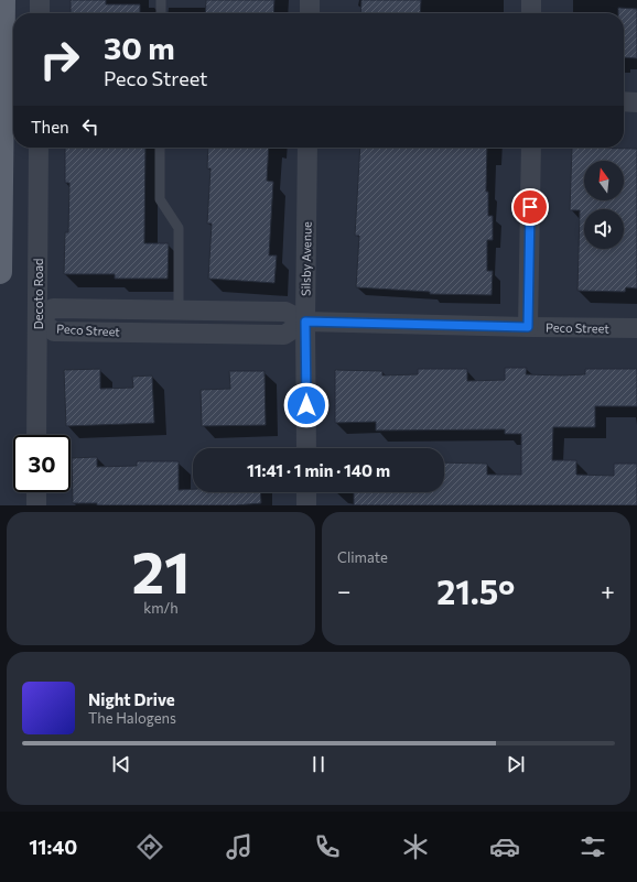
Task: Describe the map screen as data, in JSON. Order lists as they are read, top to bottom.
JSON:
{
  "streets": {
    "street": ["Silsby Avenue", "Decoto Road", "Peco Street"]
  },
  "crossings": [
    ["Silsby Avenue", "Peco Street"],
    ["Decoto Road", "Peco Street"]
  ],
  "north": "top",
  "page": {
    "turn": ["30 m", "Peco Street"],
    "then": "Then",
    "limit": "30",
    "trip": "11:41 · 1 min · 140 m",
    "tile": [
      ["21", "km/h"],
      "Climate"
    ],
    "heat": ["−", "21.5°", "+"],
    "song": ["Night Drive", "The Halogens"],
    "tabs": "11:40"
  }
}
